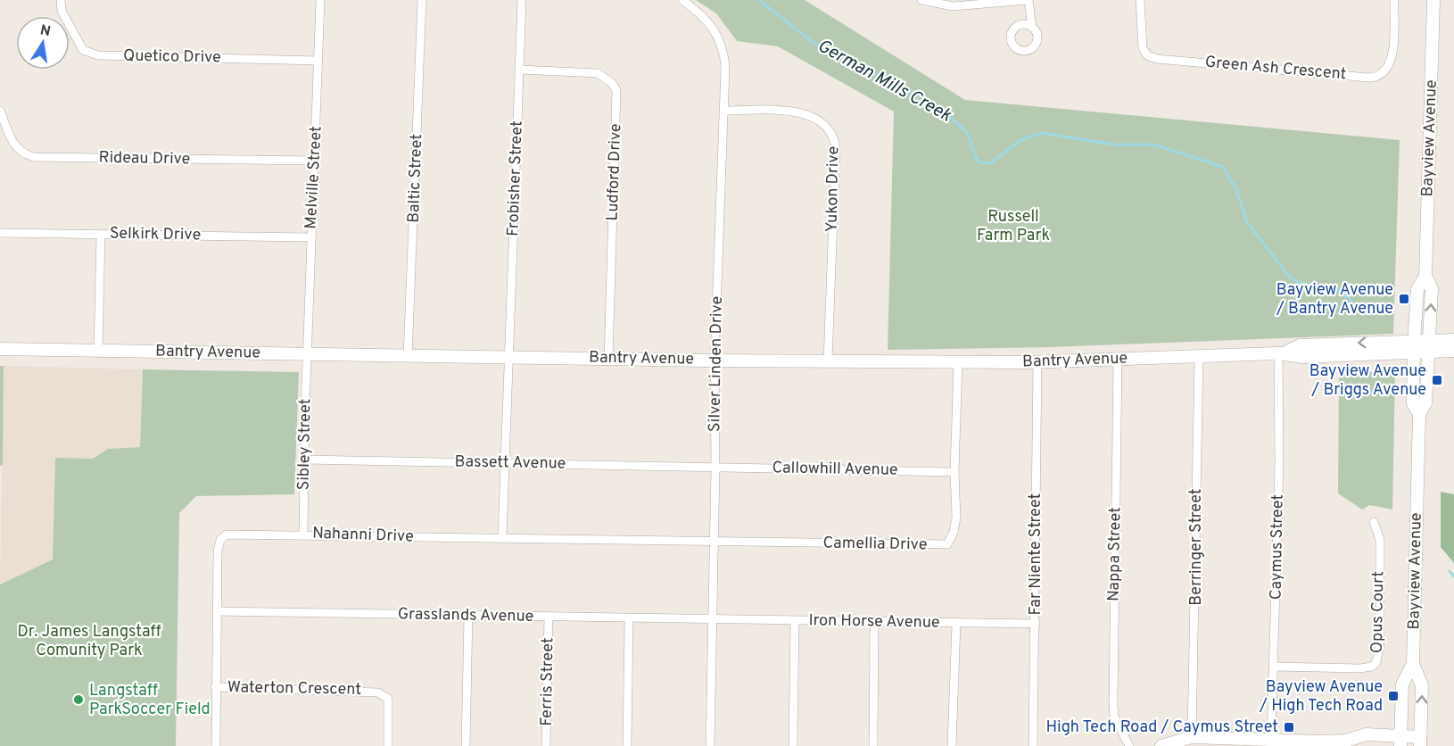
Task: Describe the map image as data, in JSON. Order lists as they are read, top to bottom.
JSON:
{
  "streets": {
    "street": [
      "Quetico Drive",
      "Green Ash Crescent",
      "Bayview Avenue",
      "Rideau Drive",
      "Ludford Drive",
      "Melville Street",
      "Baltic Street",
      "Frobisher Street",
      "Yukon Drive",
      "Selkirk Drive",
      "Bantry Avenue",
      "Silver Linden Drive",
      "Sibley Street",
      "Bassett Avenue",
      "Callowhill Avenue",
      "Nahanni Drive",
      "Camellia Drive",
      "Berringer Street",
      "Caymus Street",
      "Far Niente Street",
      "Nappa Street",
      "Opus Court",
      "Grasslands Avenue",
      "Iron Horse Avenue",
      "Ferris Street",
      "Waterton Crescent"
    ]
  },
  "crossings": [
    ["Quetico Drive", "Melville Street"],
    ["Bayview Avenue", "Bantry Avenue"],
    ["Rideau Drive", "Melville Street"],
    ["Ludford Drive", "Frobisher Street"],
    ["Ludford Drive", "Bantry Avenue"],
    ["Melville Street", "Selkirk Drive"],
    ["Melville Street", "Bantry Avenue"],
    ["Melville Street", "Sibley Street"],
    ["Baltic Street", "Bantry Avenue"],
    ["Frobisher Street", "Bantry Avenue"],
    ["Frobisher Street", "Bassett Avenue"],
    ["Frobisher Street", "Nahanni Drive"],
    ["Yukon Drive", "Bantry Avenue"],
    ["Yukon Drive", "Silver Linden Drive"],
    ["Bantry Avenue", "Silver Linden Drive"],
    ["Bantry Avenue", "Sibley Street"],
    ["Bantry Avenue", "Camellia Drive"],
    ["Bantry Avenue", "Berringer Street"],
    ["Bantry Avenue", "Caymus Street"],
    ["Bantry Avenue", "Far Niente Street"],
    ["Bantry Avenue", "Nappa Street"],
    ["Silver Linden Drive", "Bassett Avenue"],
    ["Silver Linden Drive", "Callowhill Avenue"],
    ["Silver Linden Drive", "Nahanni Drive"],
    ["Silver Linden Drive", "Camellia Drive"],
    ["Silver Linden Drive", "Grasslands Avenue"],
    ["Silver Linden Drive", "Iron Horse Avenue"],
    ["Sibley Street", "Bassett Avenue"],
    ["Sibley Street", "Nahanni Drive"],
    ["Bassett Avenue", "Callowhill Avenue"],
    ["Callowhill Avenue", "Camellia Drive"],
    ["Nahanni Drive", "Camellia Drive"],
    ["Nahanni Drive", "Grasslands Avenue"],
    ["Nahanni Drive", "Waterton Crescent"],
    ["Caymus Street", "Opus Court"],
    ["Far Niente Street", "Iron Horse Avenue"],
    ["Grasslands Avenue", "Iron Horse Avenue"],
    ["Grasslands Avenue", "Ferris Street"]
  ],
  "water": ["German Mills Creek"],
  "parks": ["Russell Farm Park", "Dr. James Langstaff Comunity Park"],
  "places": {
    "transit": [
      "Bayview Avenue / Bantry Avenue",
      "Bayview Avenue / Briggs Avenue",
      "Bayview Avenue / High Tech Road",
      "High Tech Road / Caymus Street"
    ],
    "other": ["Langstaff ParkSoccer Field"]
  },
  "north": "top"
}
